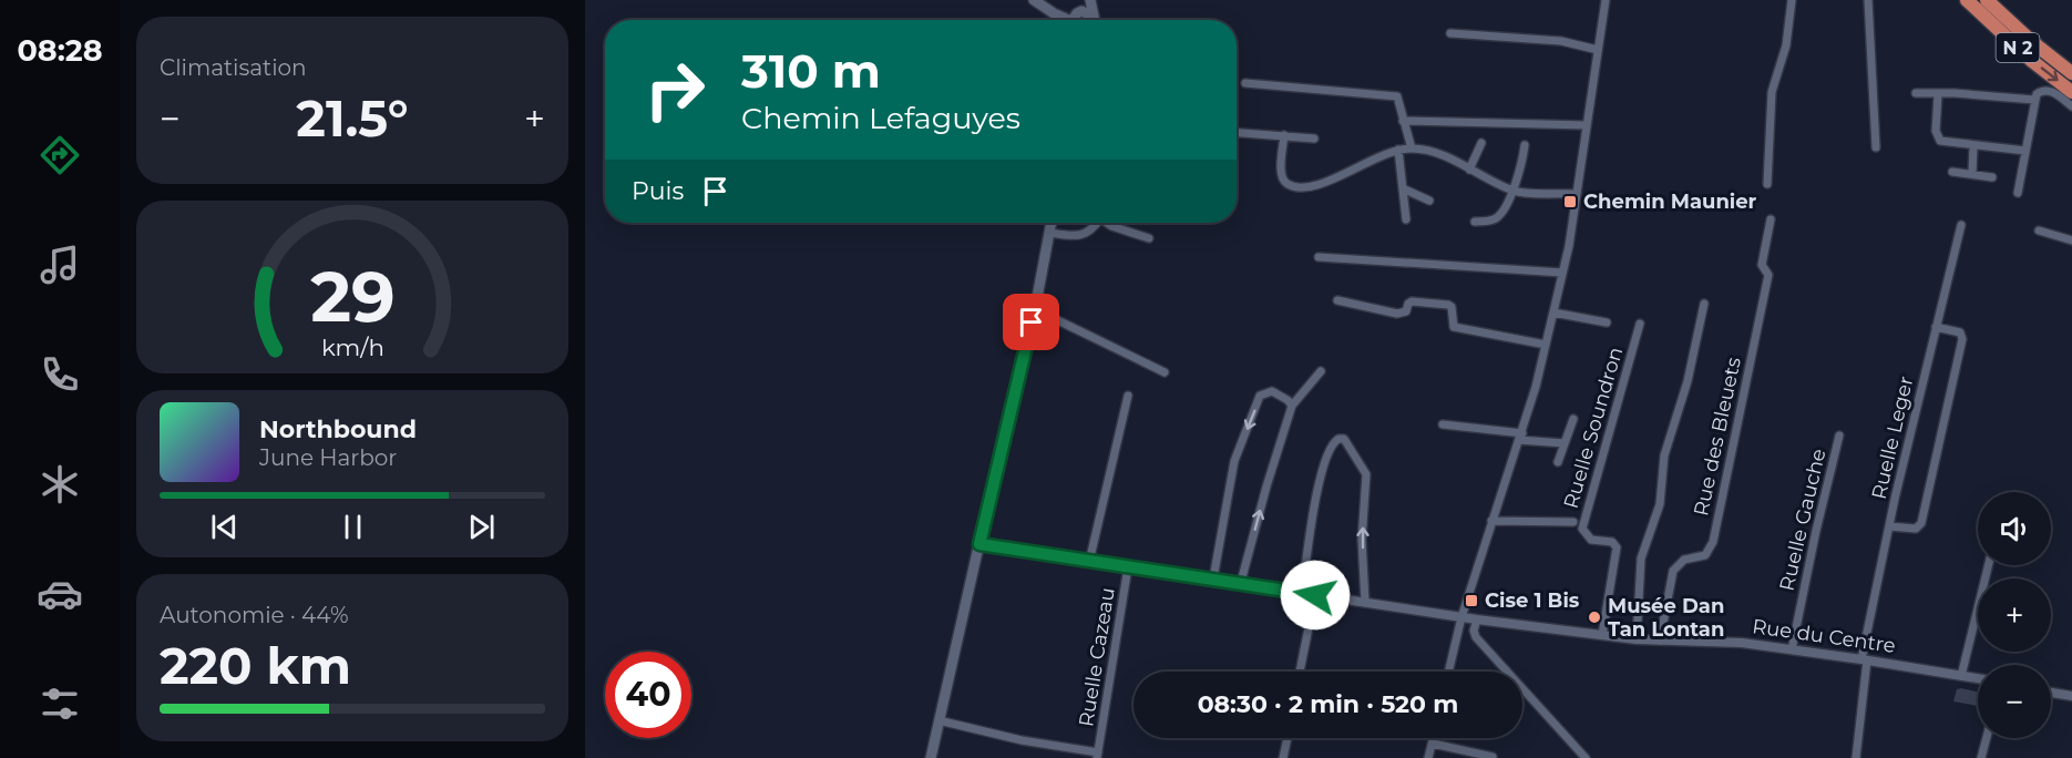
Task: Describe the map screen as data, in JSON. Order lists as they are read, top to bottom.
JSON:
{
  "streets": {
    "highway": ["N 2"],
    "street": [
      "Ruelle Soundron",
      "Rue des Bleuets",
      "Ruelle Leger",
      "Ruelle Gauche",
      "Rue du Centre",
      "Ruelle Cazeau"
    ]
  },
  "crossings": [
    ["Ruelle Soundron", "Rue du Centre"],
    ["Rue des Bleuets", "Rue du Centre"],
    ["Ruelle Leger", "Rue du Centre"],
    ["Ruelle Gauche", "Rue du Centre"],
    ["Rue du Centre", "Ruelle Cazeau"]
  ],
  "places": {
    "transit": ["Chemin Maunier", "Cise 1 Bis"],
    "other": ["Musée Dan Tan Lontan"]
  },
  "page": {
    "tabs": "08:28",
    "tile": [
      "Climatisation",
      ["Autonomie · 44%", "220 km"]
    ],
    "turn": ["310 m", "Chemin Lefaguyes"],
    "heat": ["−", "21.5°", "+"],
    "then": "Puis",
    "song": ["Northbound", "June Harbor"],
    "map_buttons": ["+", "−"],
    "limit": "40",
    "trip": "08:30 · 2 min · 520 m",
    "gauge": ["29", "km/h"]
  }
}
